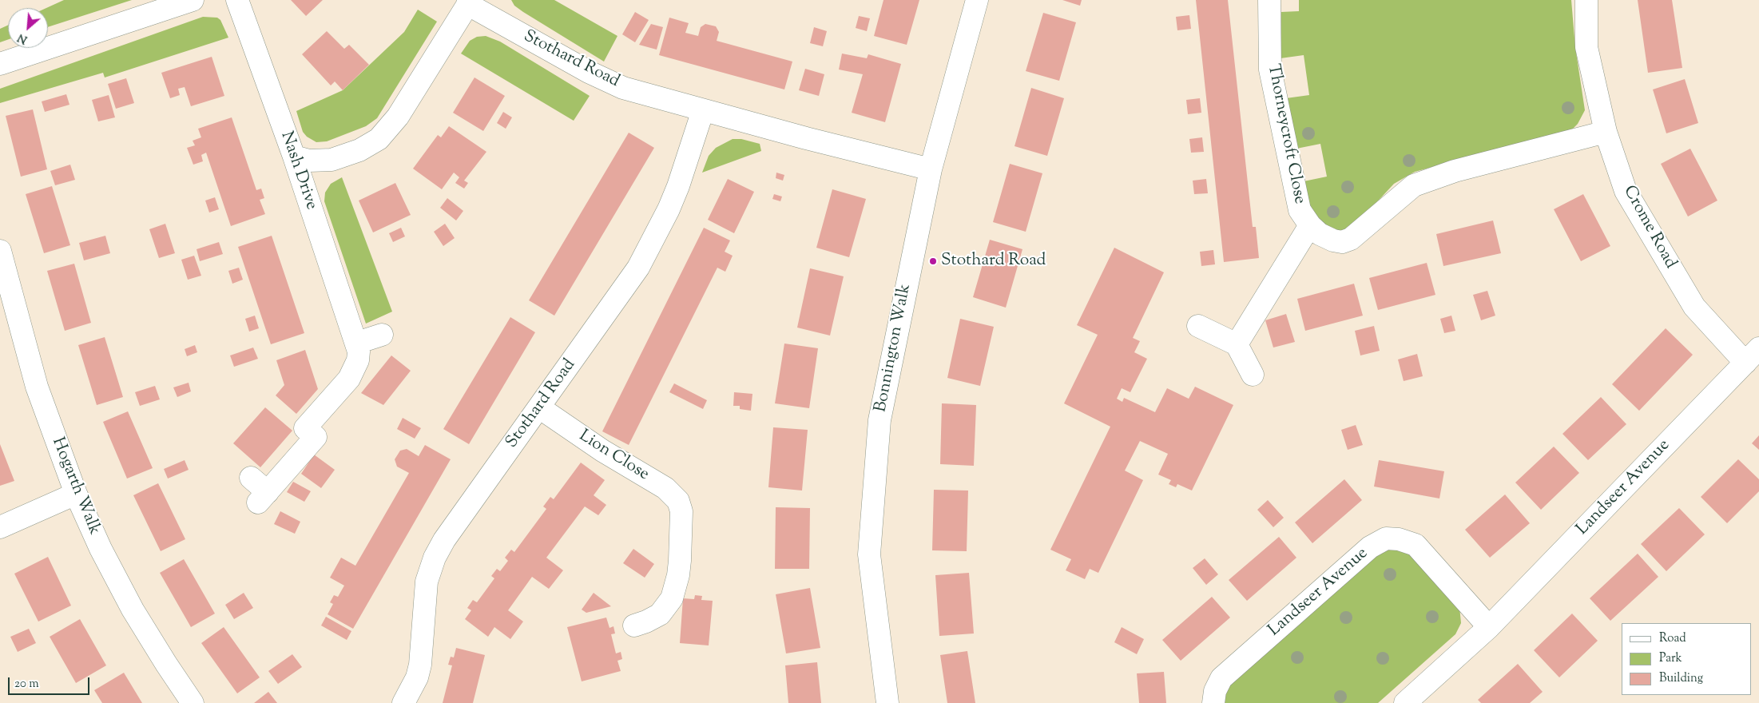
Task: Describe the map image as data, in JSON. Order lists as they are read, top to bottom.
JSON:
{
  "streets": {
    "street": [
      "Stothard Road",
      "Thorneycroft Close",
      "Nash Drive",
      "Crome Road",
      "Bonnington Walk",
      "Lion Close",
      "Hogarth Walk",
      "Landseer Avenue"
    ]
  },
  "crossings": [
    ["Stothard Road", "Bonnington Walk"],
    ["Stothard Road", "Lion Close"],
    ["Thorneycroft Close", "Crome Road"],
    ["Crome Road", "Landseer Avenue"]
  ],
  "places": ["Stothard Road"],
  "legend": ["Road", "Park", "Building"],
  "scale_bar": "20 m",
  "north": "bottom left"
}
